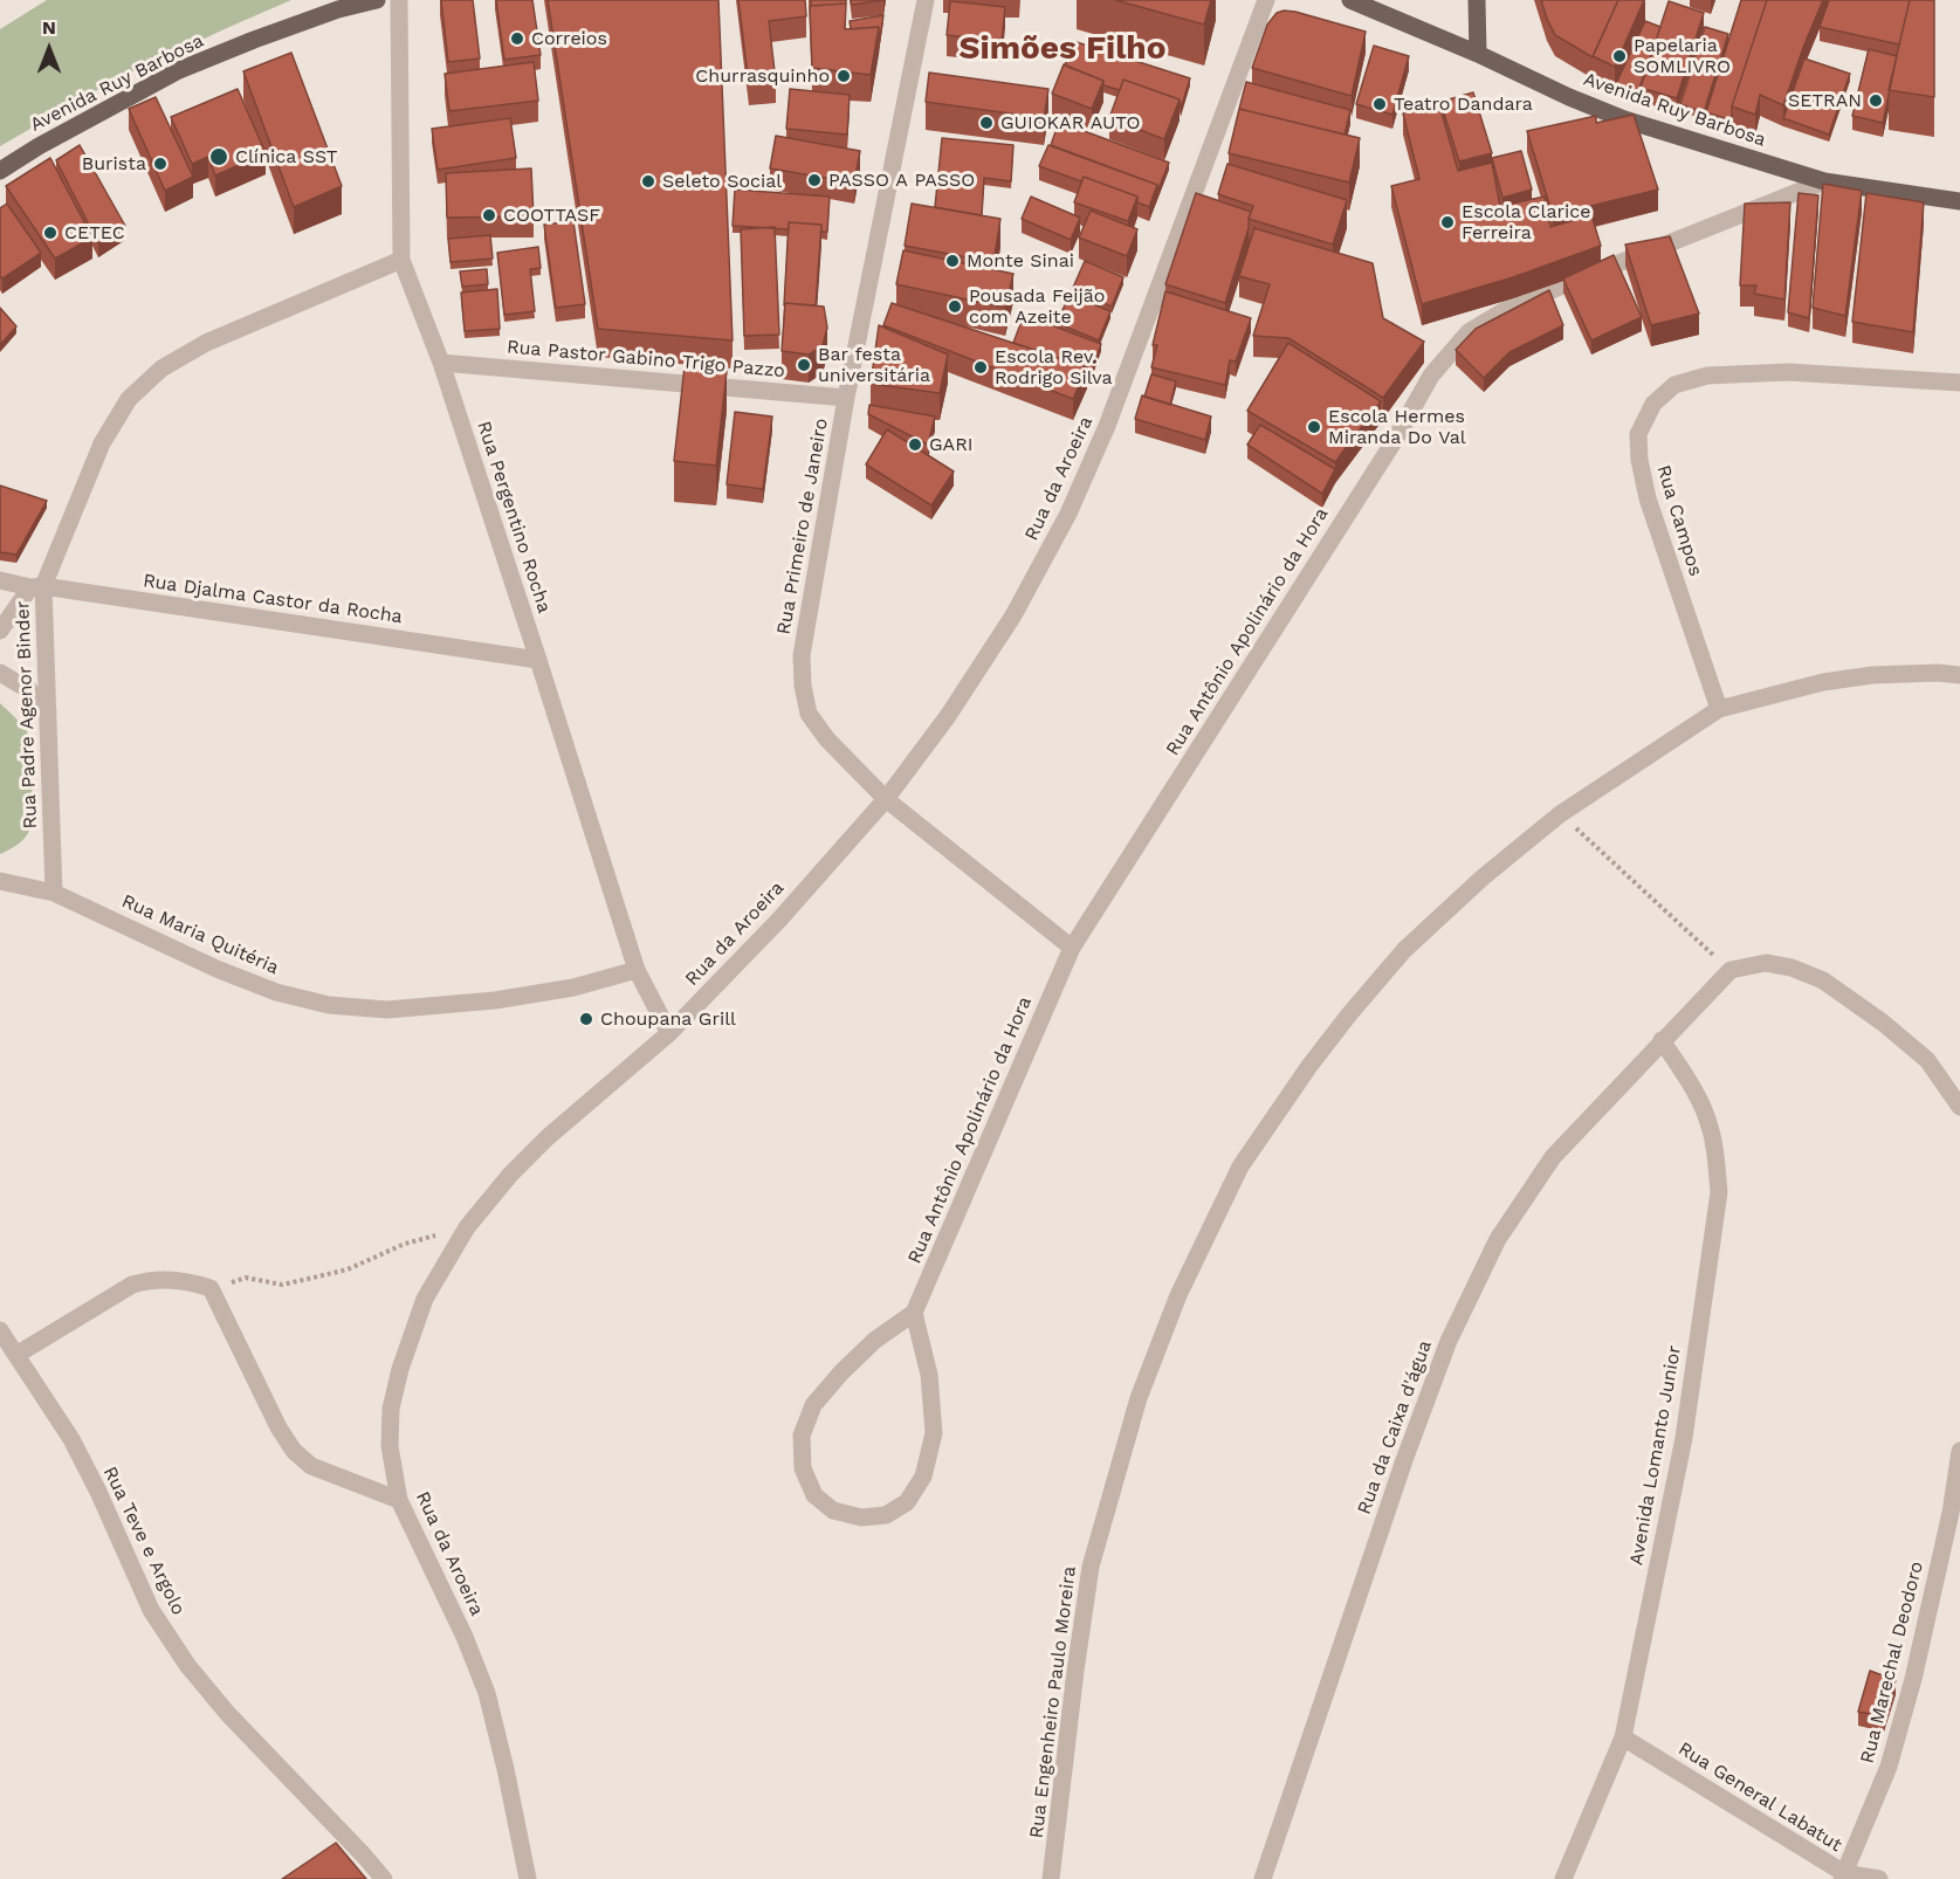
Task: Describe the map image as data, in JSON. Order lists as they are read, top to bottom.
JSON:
{
  "streets": {
    "main road": ["Avenida Ruy Barbosa"],
    "street": [
      "Rua Pastor Gabino Trigo Pazzo",
      "Rua da Aroeira",
      "Rua Pergentino Rocha",
      "Rua Campos",
      "Rua Primeiro de Janeiro",
      "Rua Djalma Castor da Rocha",
      "Rua Antônio Apolinário da Hora",
      "Rua Padre Agenor Binder",
      "Rua Maria Quitéria",
      "Rua da Caixa d'água",
      "Avenida Lomanto Junior",
      "Rua Teve e Argolo",
      "Rua Marechal Deodoro",
      "Rua Engenheiro Paulo Moreira",
      "Rua General Labatut"
    ]
  },
  "crossings": [
    ["Avenida Ruy Barbosa", "Rua Antônio Apolinário da Hora"],
    ["Rua Pastor Gabino Trigo Pazzo", "Rua Pergentino Rocha"],
    ["Rua Pastor Gabino Trigo Pazzo", "Rua Primeiro de Janeiro"],
    ["Rua da Aroeira", "Rua Pergentino Rocha"],
    ["Rua da Aroeira", "Rua Primeiro de Janeiro"],
    ["Rua Pergentino Rocha", "Rua Djalma Castor da Rocha"],
    ["Rua Pergentino Rocha", "Rua Padre Agenor Binder"],
    ["Rua Pergentino Rocha", "Rua Maria Quitéria"],
    ["Rua Campos", "Rua Engenheiro Paulo Moreira"],
    ["Rua Primeiro de Janeiro", "Rua Antônio Apolinário da Hora"],
    ["Rua Djalma Castor da Rocha", "Rua Padre Agenor Binder"],
    ["Rua Padre Agenor Binder", "Rua Maria Quitéria"],
    ["Rua da Caixa d'água", "Avenida Lomanto Junior"],
    ["Avenida Lomanto Junior", "Rua General Labatut"],
    ["Rua Marechal Deodoro", "Rua General Labatut"]
  ],
  "districts": ["Simões Filho"],
  "places": [
    "Correios",
    "Papelaria SOMLIVRO",
    "Churrasquinho",
    "SETRAN",
    "Teatro Dandara",
    "GUIOKAR AUTO",
    "Clínica SST",
    "Burista",
    "PASSO A PASSO",
    "Seleto Social",
    "COOTTASF",
    "Escola Clarice Ferreira",
    "CETEC",
    "Monte Sinai",
    "Pousada Feijão com Azeite",
    "Bar festa universitária",
    "Escola Rev. Rodrigo Silva",
    "Escola Hermes Miranda Do Val",
    "GARI",
    "Choupana Grill"
  ],
  "north": "top"
}
